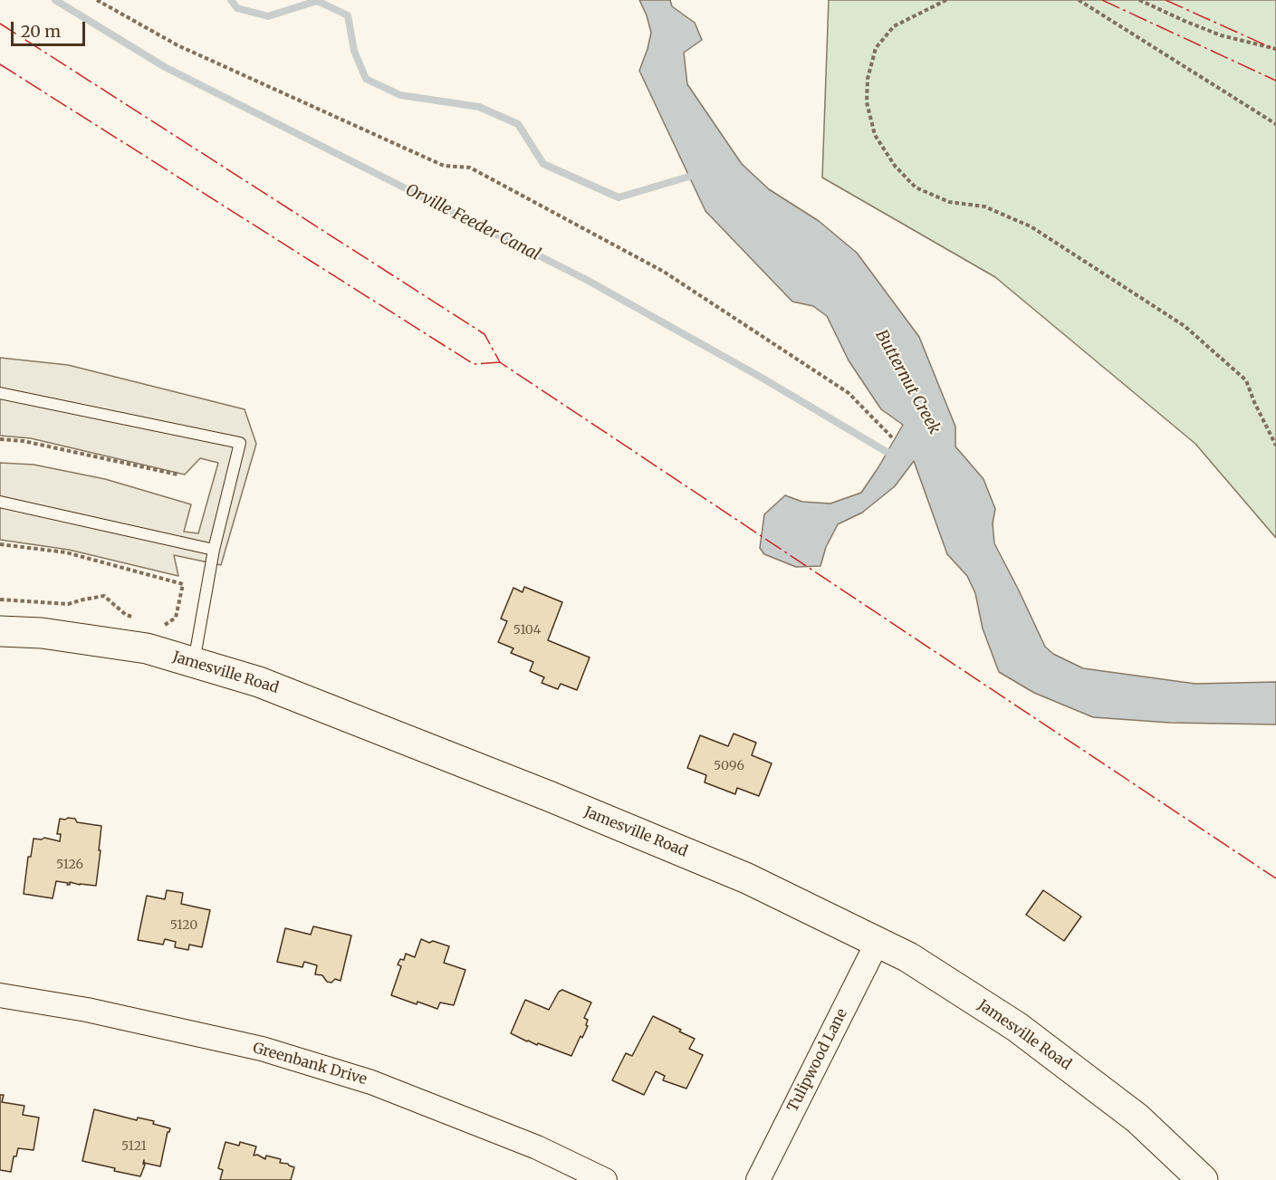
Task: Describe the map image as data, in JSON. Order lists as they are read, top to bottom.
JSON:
{
  "streets": {
    "street": ["Jamesville Road", "Tulipwood Lane", "Greenbank Drive"]
  },
  "crossings": [
    ["Jamesville Road", "Tulipwood Lane"]
  ],
  "water": ["Orville Feeder Canal", "Butternut Creek"],
  "house_numbers": [
    "5104",
    "5096",
    "5126",
    "5120",
    "5121"
  ],
  "scale_bar": "20 m"
}
